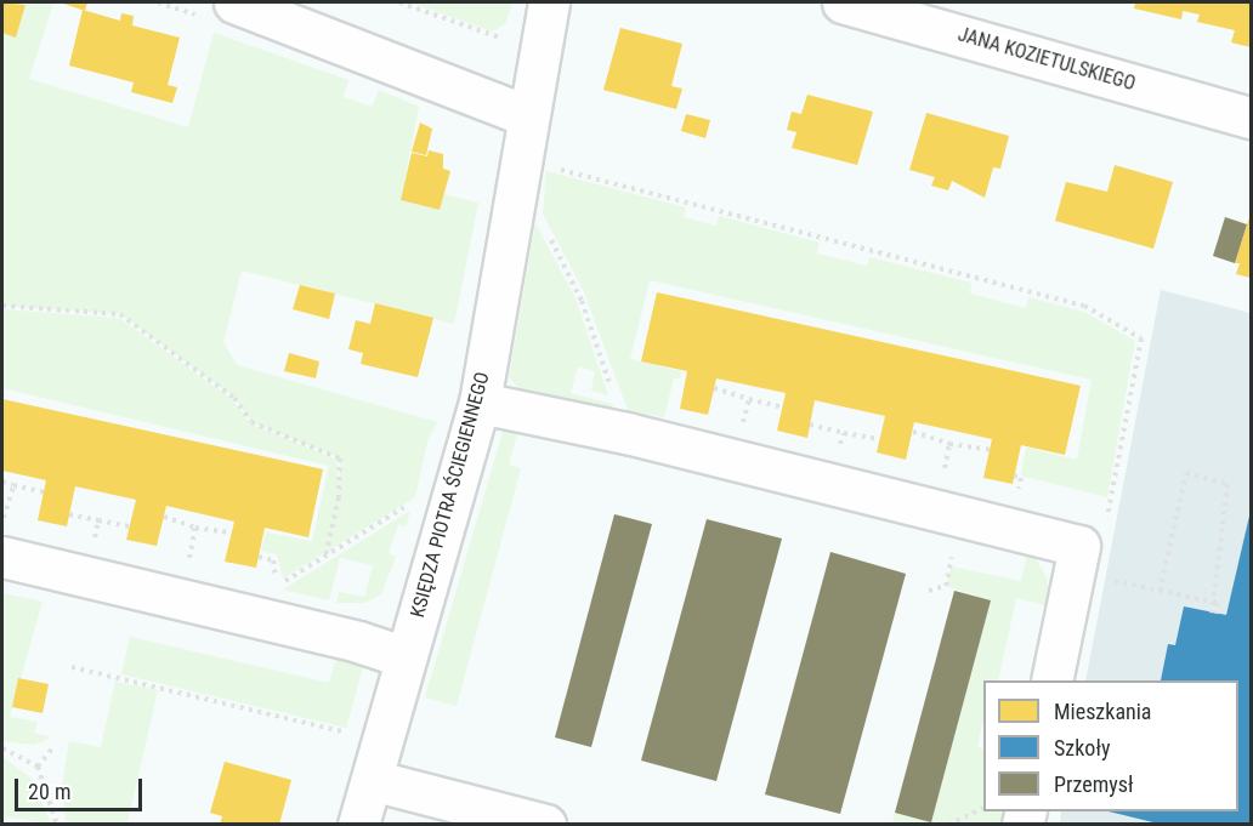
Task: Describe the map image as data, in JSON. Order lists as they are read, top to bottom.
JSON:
{
  "streets": {
    "street": ["JANA KOZIETULSKIEGO", "KSIĘDZA PIOTRA ŚCIEGIENNEGO"]
  },
  "legend": ["Mieszkania", "Szkoły", "Przemysł"],
  "scale_bar": "20 m"
}
